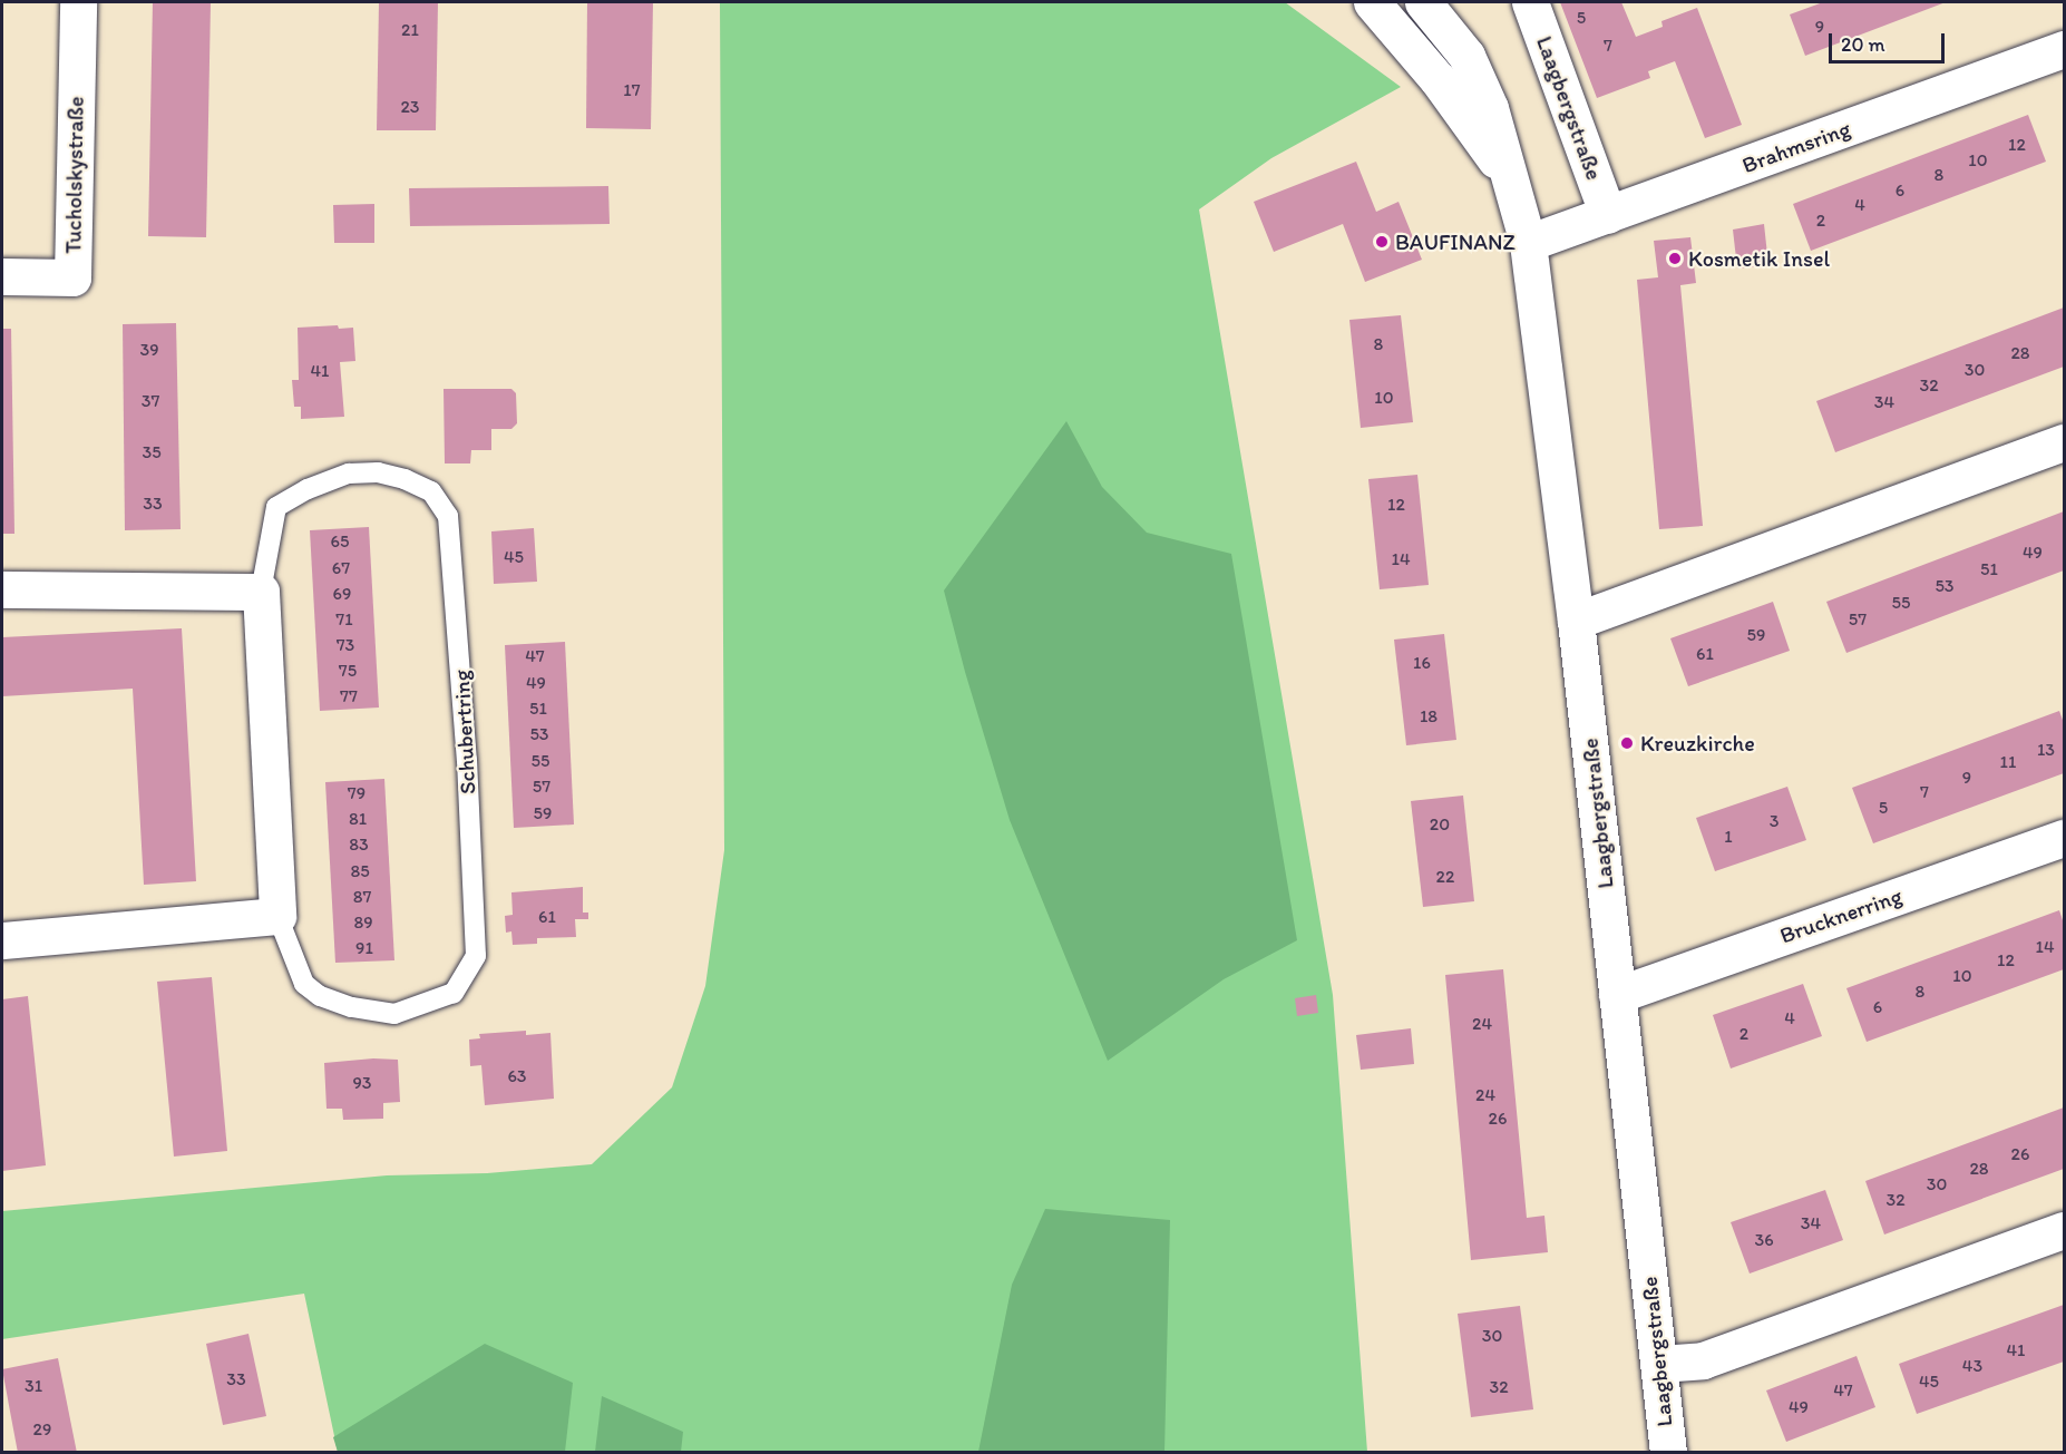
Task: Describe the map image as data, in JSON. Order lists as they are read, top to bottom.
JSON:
{
  "streets": {
    "street": [
      "Laagbergstraße",
      "Brahmsring",
      "Tucholskystraße",
      "Schubertring",
      "Brucknerring"
    ]
  },
  "crossings": [
    ["Laagbergstraße", "Brahmsring"],
    ["Laagbergstraße", "Brucknerring"]
  ],
  "places": ["BAUFINANZ", "Kosmetik Insel", "Kreuzkirche"],
  "house_numbers": [
    "5",
    "9",
    "21",
    "7",
    "17",
    "23",
    "12",
    "10",
    "8",
    "6",
    "4",
    "2",
    "8",
    "39",
    "28",
    "30",
    "41",
    "32",
    "10",
    "37",
    "34",
    "35",
    "33",
    "12",
    "65",
    "49",
    "45",
    "14",
    "67",
    "51",
    "53",
    "69",
    "55",
    "71",
    "57",
    "59",
    "73",
    "61",
    "47",
    "16",
    "75",
    "49",
    "77",
    "51",
    "18",
    "53",
    "13",
    "55",
    "11",
    "9",
    "57",
    "7",
    "79",
    "5",
    "59",
    "81",
    "3",
    "20",
    "1",
    "83",
    "85",
    "22",
    "87",
    "61",
    "89",
    "14",
    "91",
    "12",
    "10",
    "8",
    "6",
    "4",
    "24",
    "2",
    "63",
    "93",
    "24",
    "26",
    "26",
    "28",
    "30",
    "32",
    "34",
    "36",
    "30",
    "41",
    "43",
    "33",
    "45",
    "31",
    "32",
    "47",
    "49",
    "29"
  ],
  "scale_bar": "20 m"
}
